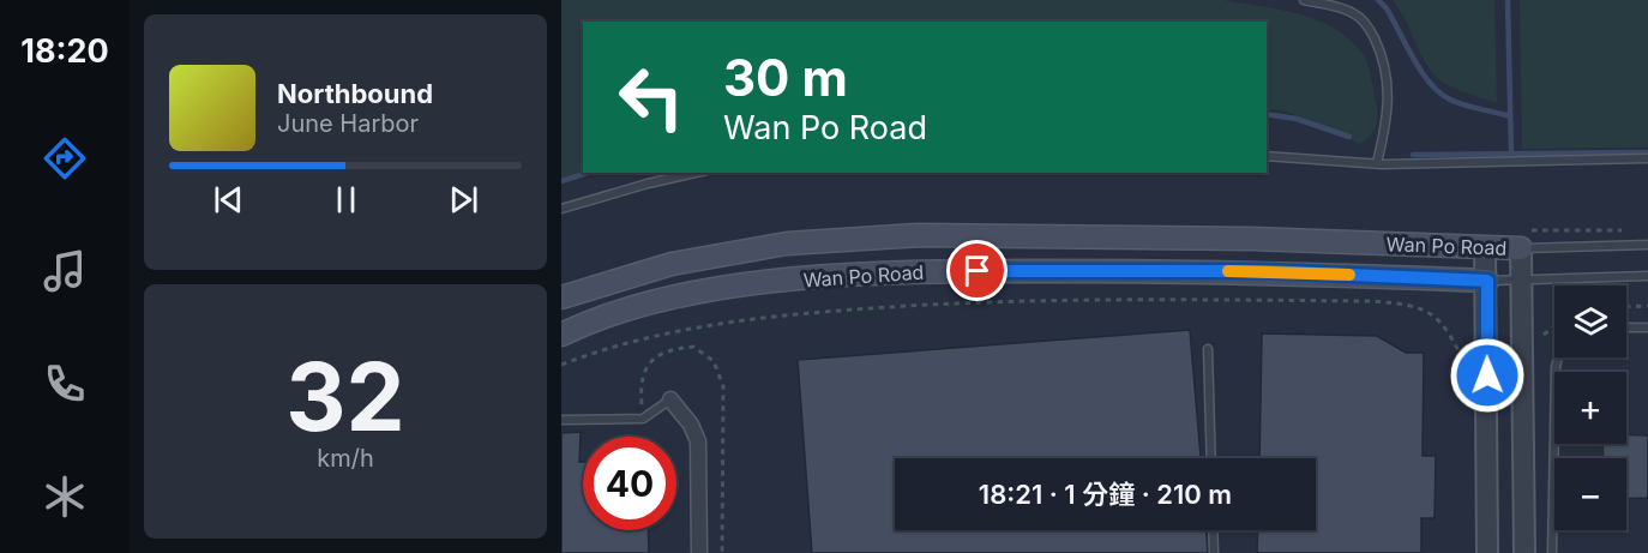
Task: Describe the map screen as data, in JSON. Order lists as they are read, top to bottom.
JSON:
{
  "streets": {
    "main road": ["Wan Po Road"]
  },
  "page": {
    "tabs": "18:20",
    "turn": ["30 m", "Wan Po Road"],
    "song": ["Northbound", "June Harbor"],
    "tile": ["32", "km/h"],
    "map_buttons": ["+", "−"],
    "limit": "40",
    "trip": "18:21 · 1 分鐘 · 210 m"
  }
}
